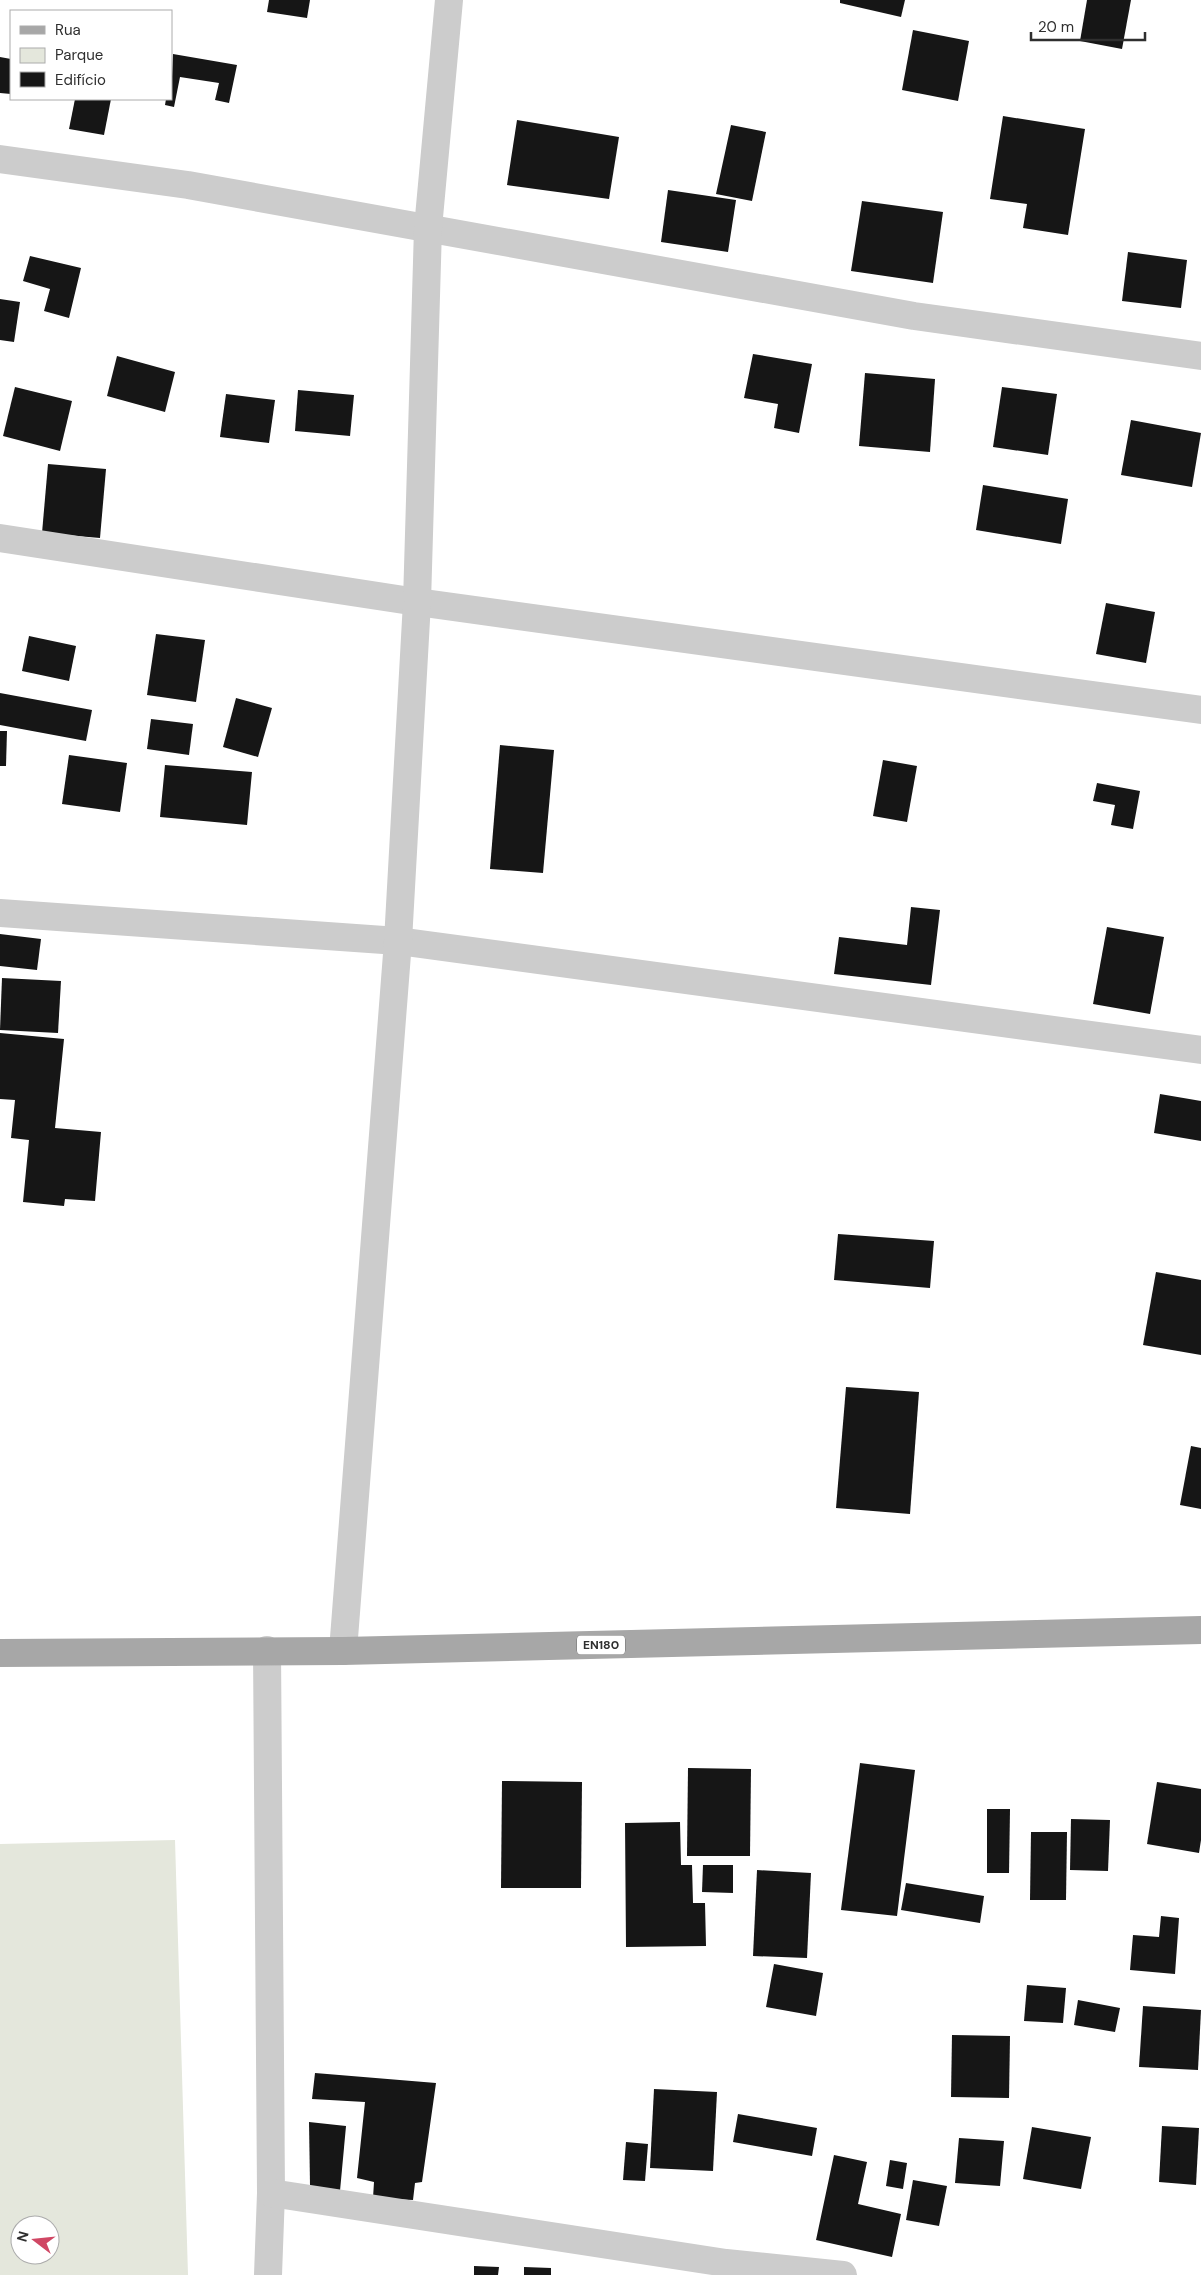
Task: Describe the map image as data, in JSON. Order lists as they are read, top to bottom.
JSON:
{
  "streets": {
    "main road": ["EN180"]
  },
  "legend": ["Rua", "Parque", "Edifício"],
  "scale_bar": "20 m",
  "north": "left"
}
